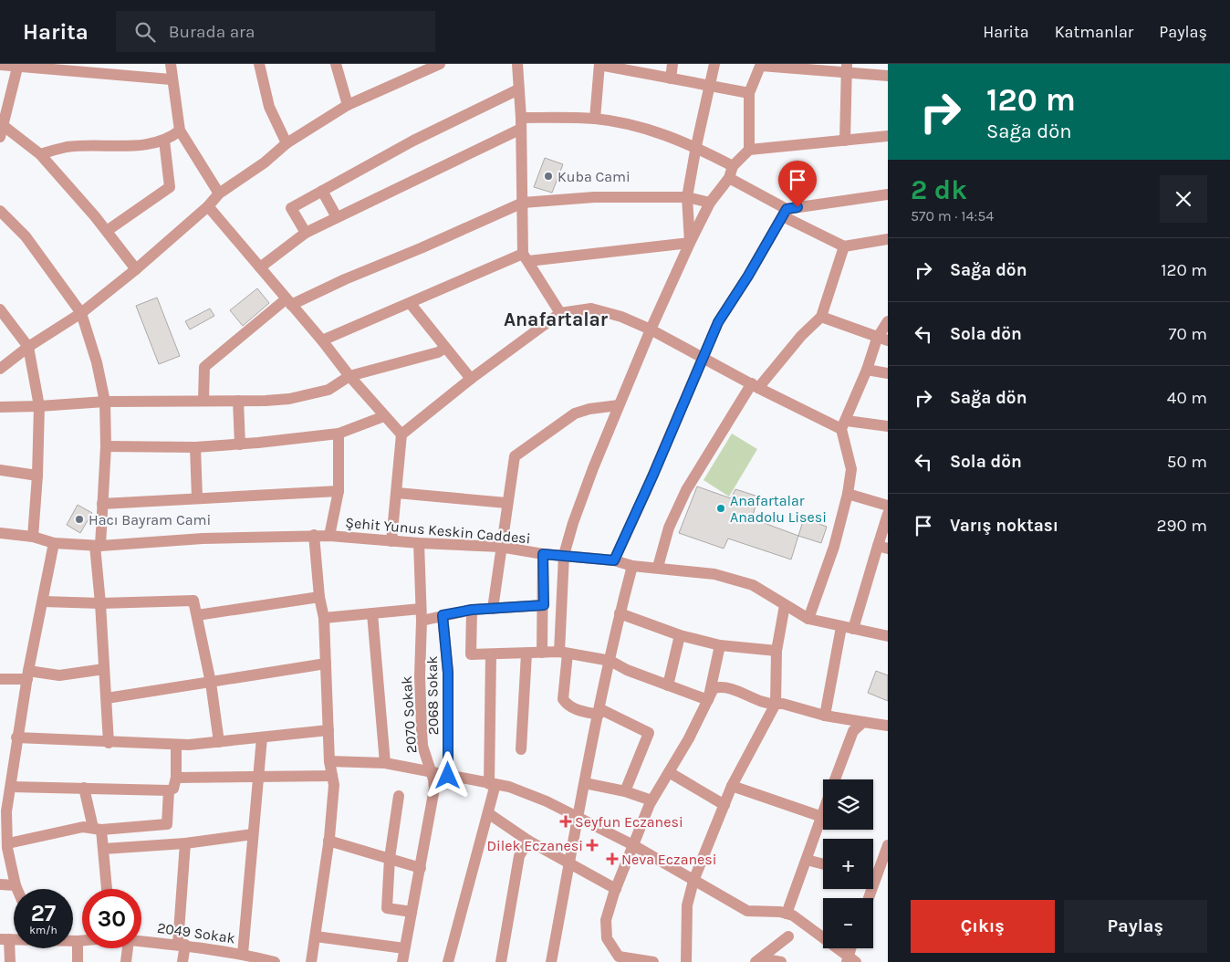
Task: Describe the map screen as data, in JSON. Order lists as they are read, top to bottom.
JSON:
{
  "streets": {
    "street": [
      "Şehit Yunus Keskin Caddesi",
      "2068 Sokak",
      "2070 Sokak",
      "2049 Sokak"
    ]
  },
  "crossings": [
    ["Şehit Yunus Keskin Caddesi", "2070 Sokak"]
  ],
  "districts": ["Anafartalar"],
  "places": {
    "other": ["Kuba Cami", "Anafartalar Anadolu Lisesi", "Hacı Bayram Cami"],
    "health": ["Seyfun Eczanesi", "Dilek Eczanesi", "Neva Eczanesi"]
  },
  "page": {
    "header": "Harita",
    "search": "Burada ara",
    "nav": ["Harita", "Katmanlar", "Paylaş"],
    "turn": ["120 m", "Sağa dön"],
    "heading": ["2 dk", "570 m · 14:54"],
    "list": [
      {
        "name": "Sağa dön",
        "value": "120 m"
      },
      {
        "name": "Sola dön",
        "value": "70 m"
      },
      {
        "name": "Sağa dön",
        "value": "40 m"
      },
      {
        "name": "Sola dön",
        "value": "50 m"
      },
      {
        "name": "Varış noktası",
        "value": "290 m"
      }
    ],
    "map_buttons": ["+", "−"],
    "speed": "27 km/h",
    "limit": "30",
    "buttons": ["Çıkış", "Paylaş"]
  }
}
